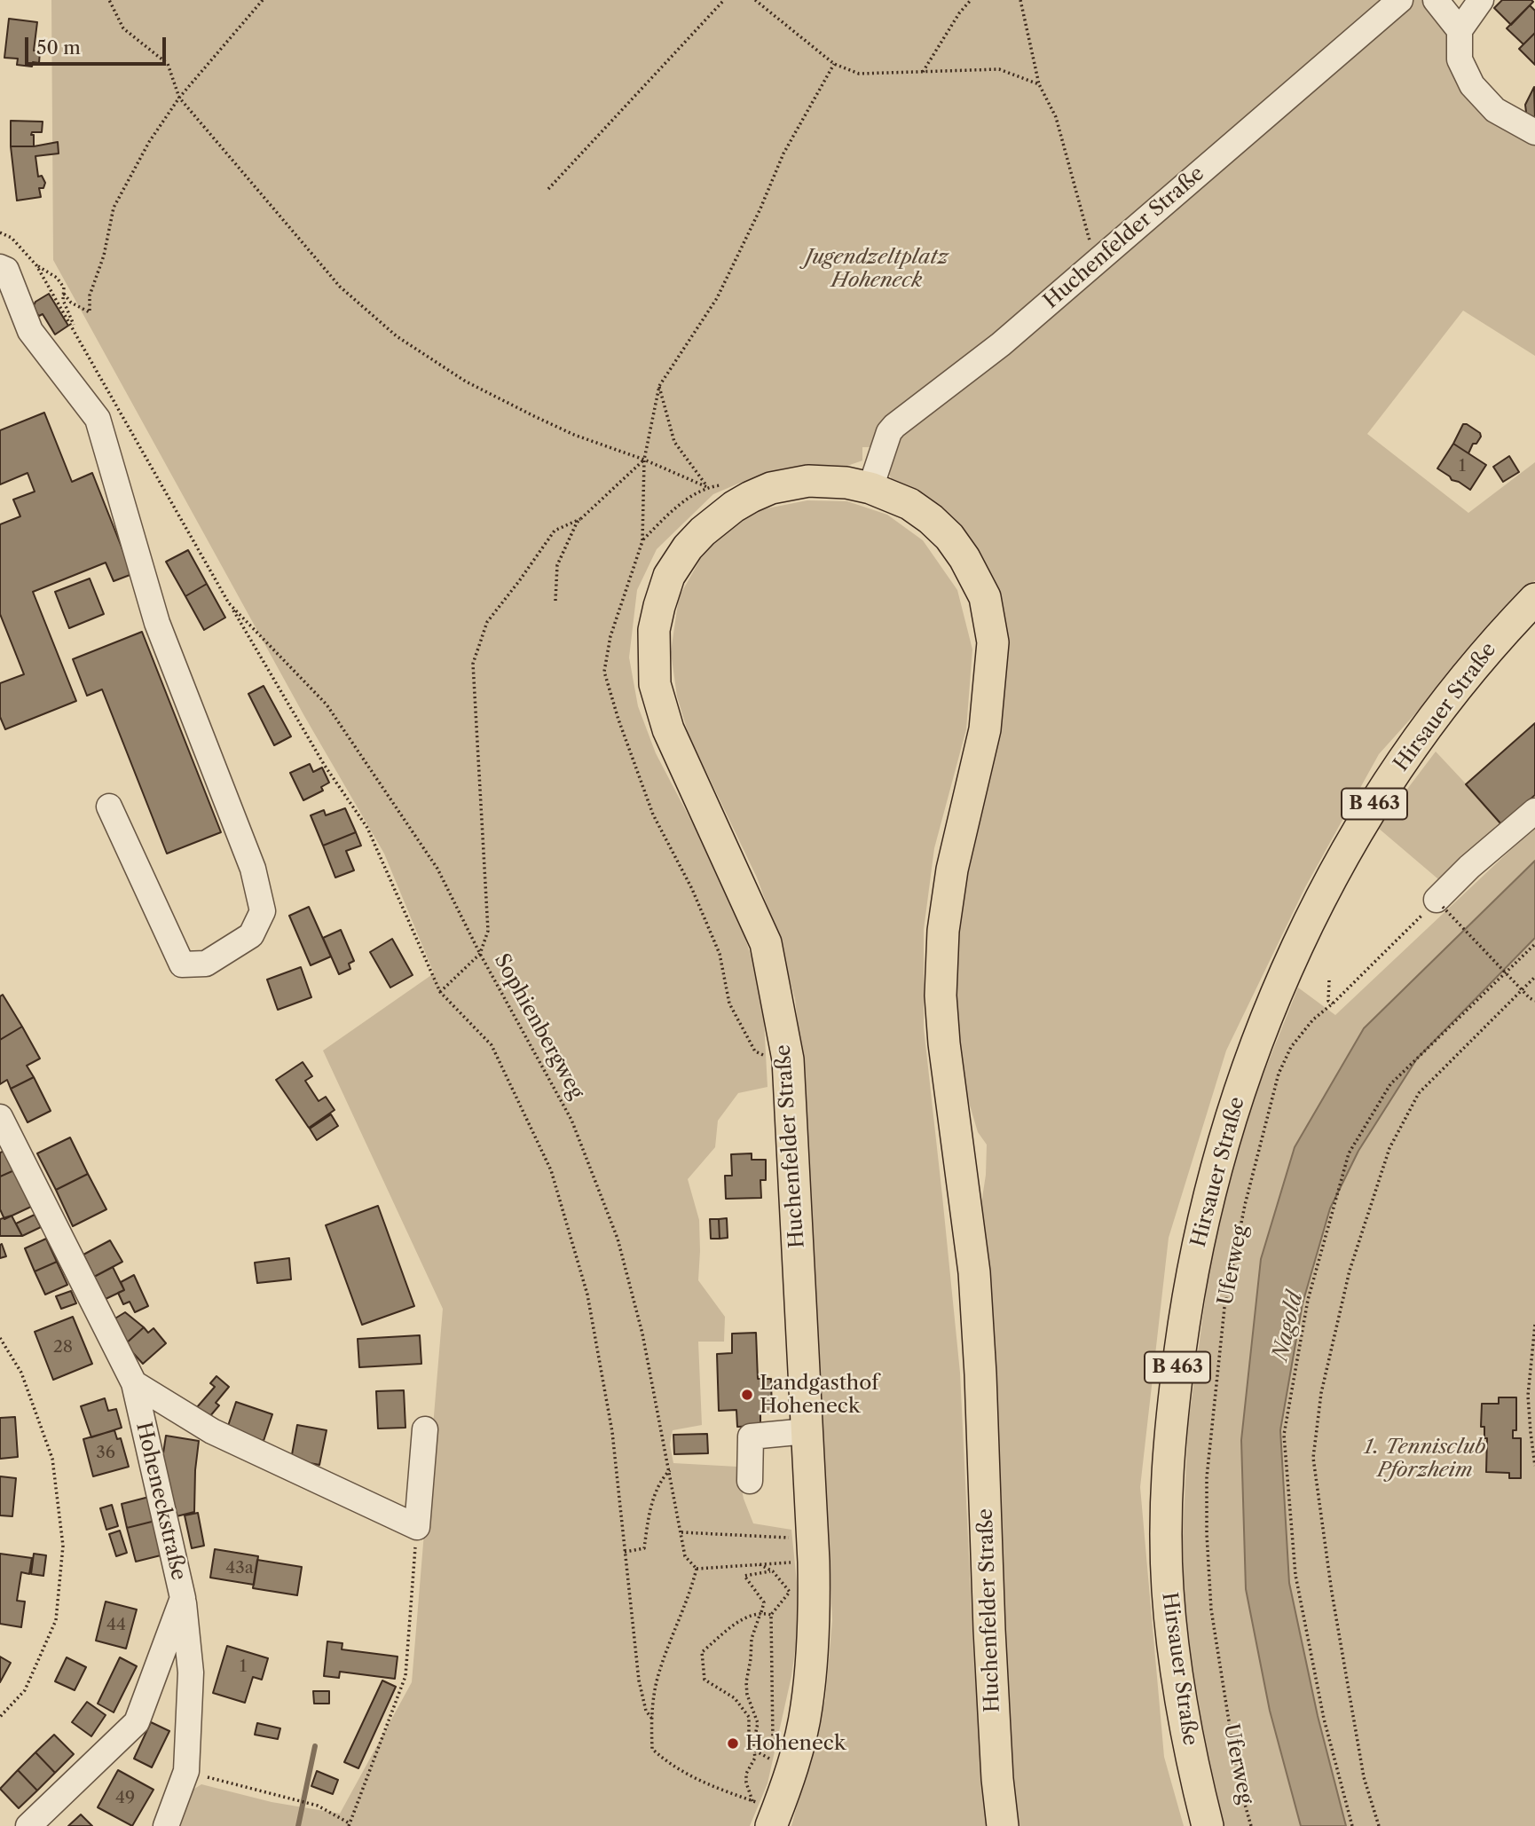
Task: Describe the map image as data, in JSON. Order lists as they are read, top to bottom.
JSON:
{
  "streets": {
    "main road": ["Huchenfelder Straße", "Hirsauer Straße", "B 463"],
    "street": ["Hoheneckstraße"],
    "path": ["Sophienbergweg", "Uferweg"]
  },
  "water": ["Nagold"],
  "parks": ["Jugendzeltplatz Hoheneck", "1. Tennisclub Pforzheim"],
  "places": ["Landgasthof Hoheneck", "Hoheneck"],
  "house_numbers": [
    "1",
    "28",
    "36",
    "43a",
    "44",
    "1",
    "49"
  ],
  "scale_bar": "50 m"
}
